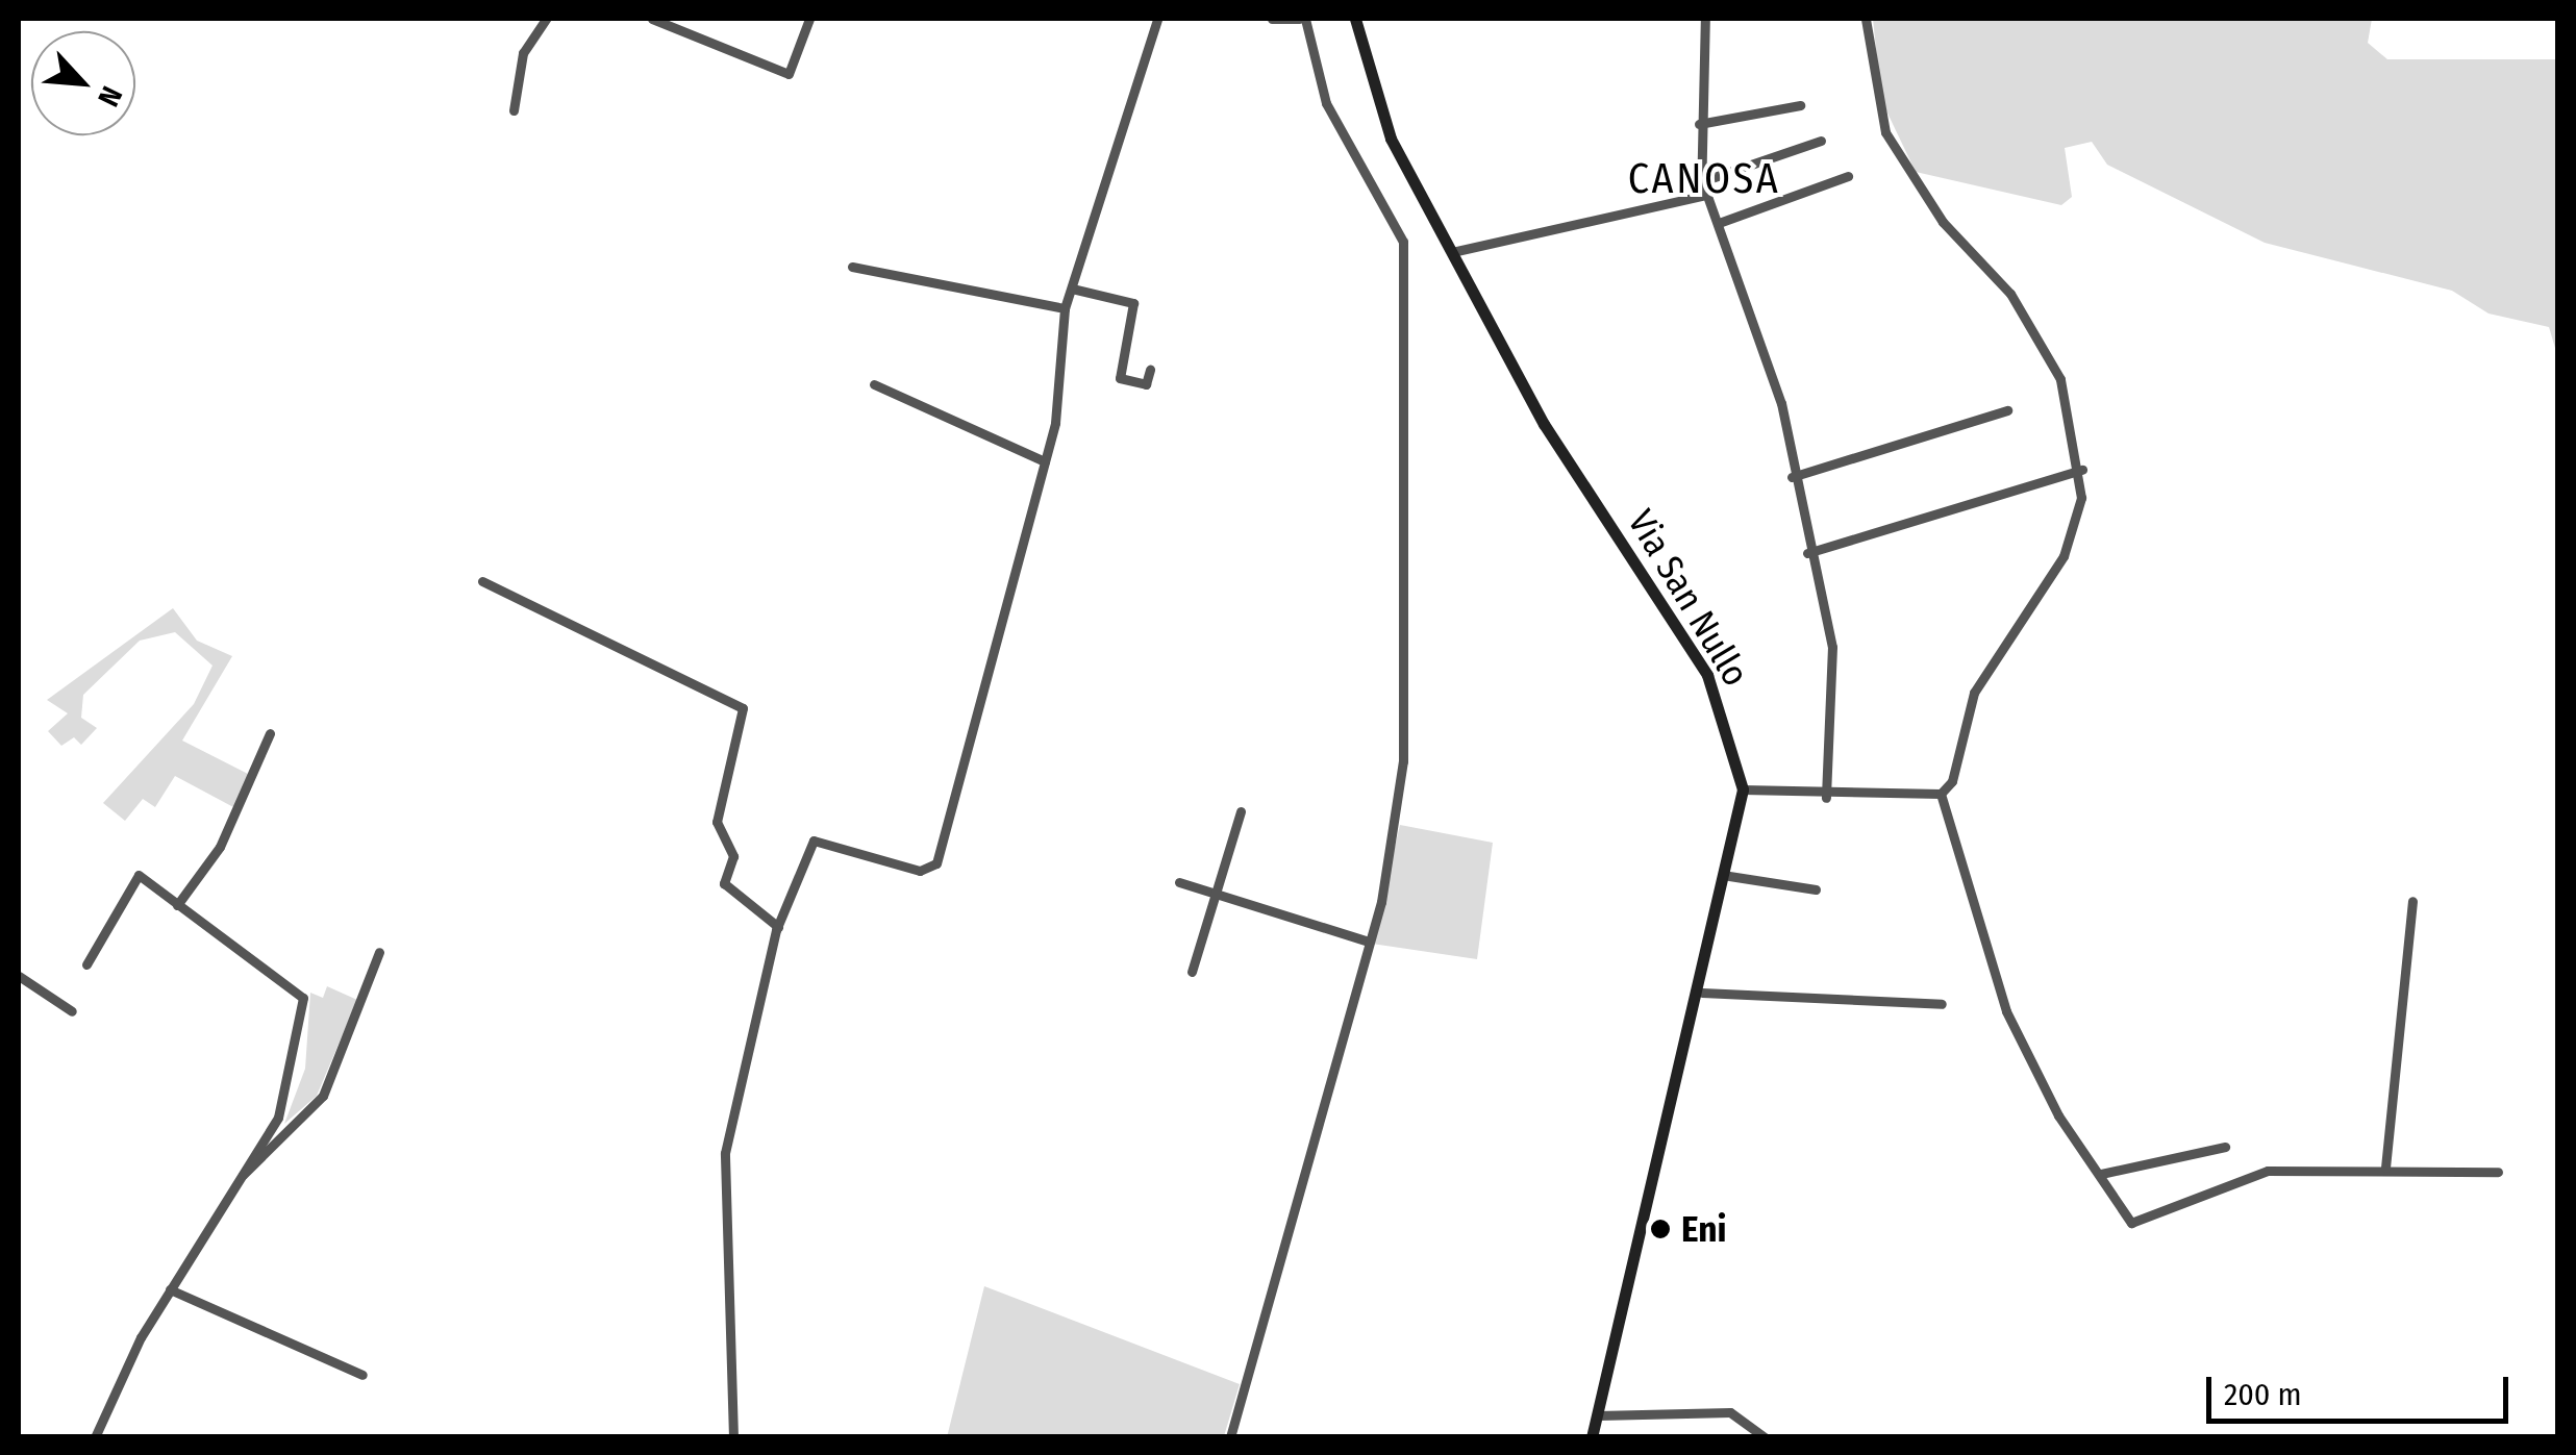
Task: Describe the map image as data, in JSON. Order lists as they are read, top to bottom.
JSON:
{
  "streets": {
    "street": ["Via San Nullo"]
  },
  "districts": ["CANOSA"],
  "places": ["Eni"],
  "scale_bar": "200 m",
  "north": "bottom right"
}
